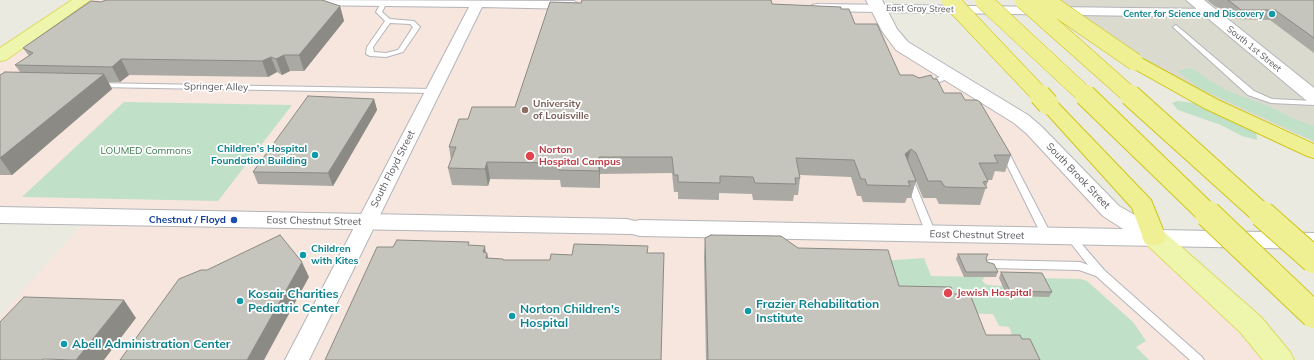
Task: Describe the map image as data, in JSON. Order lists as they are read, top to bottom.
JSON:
{
  "streets": {
    "main road": ["South Brook Street"],
    "street": [
      "East Gray Street",
      "South 1st Street",
      "South Floyd Street",
      "East Chestnut Street"
    ],
    "lane": ["Springer Alley"]
  },
  "crossings": [
    ["East Gray Street", "South 1st Street"],
    ["East Gray Street", "South Brook Street"],
    ["Springer Alley", "South Floyd Street"],
    ["South Floyd Street", "East Chestnut Street"],
    ["South Brook Street", "East Chestnut Street"]
  ],
  "parks": ["LOUMED Commons"],
  "places": [
    "Center for Science and Discovery",
    "University of Louisville",
    "Children's Hospital Foundation Building",
    "Norton Hospital Campus",
    "Chestnut / Floyd",
    "Children with Kites",
    "Jewish Hospital",
    "Kosair Charities Pediatric Center",
    "Frazier Rehabilitation Institute",
    "Norton Children's Hospital",
    "Abell Administration Center"
  ]
}
